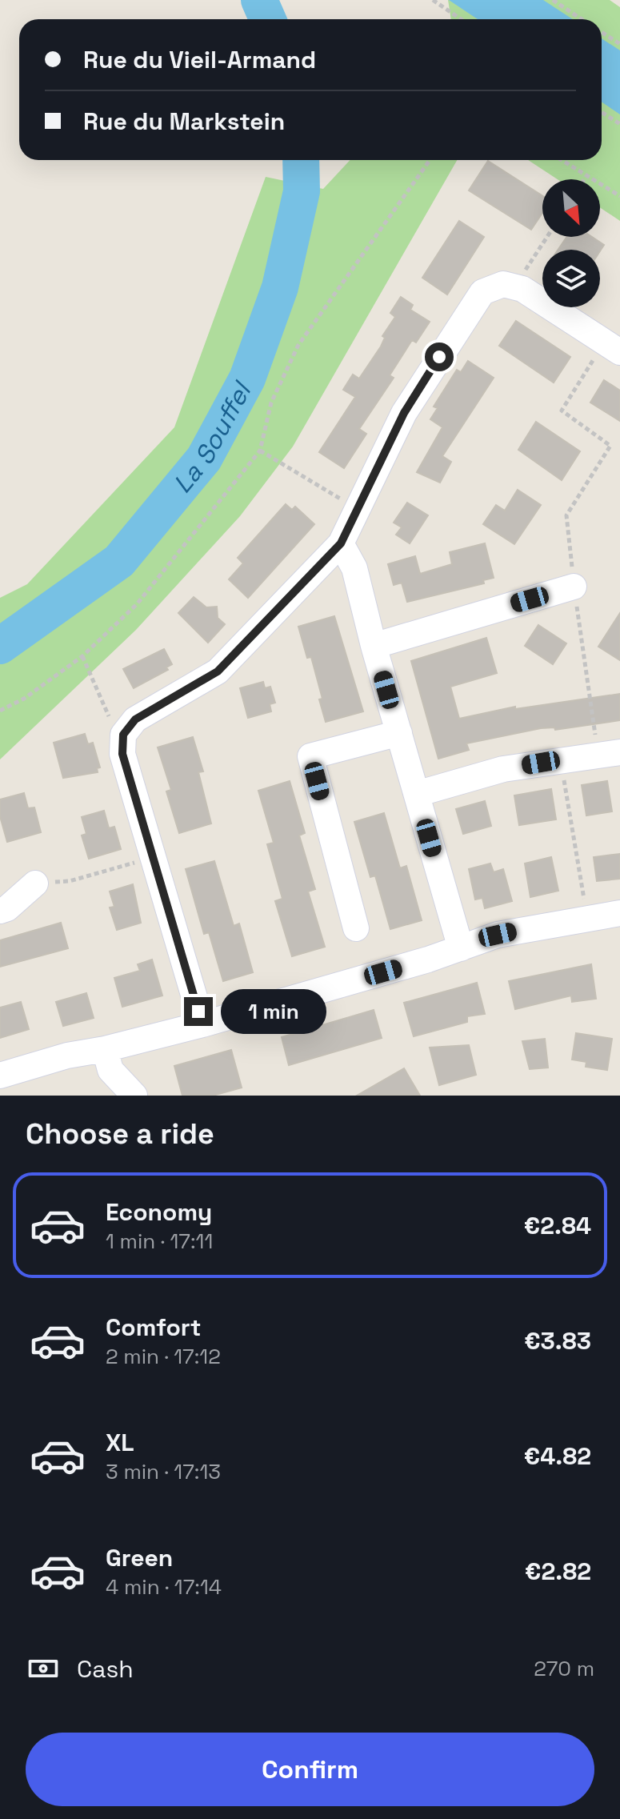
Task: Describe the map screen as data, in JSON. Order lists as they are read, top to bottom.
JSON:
{
  "water": ["La Souffel"],
  "north": "bottom right",
  "page": {
    "banner": ["Rue du Vieil-Armand", "Rue du Markstein"],
    "bubble": "1 min",
    "heading": "Choose a ride",
    "list": [
      {
        "name": "Economy",
        "note": "1 min · 17:11",
        "value": "€2.84"
      },
      {
        "name": "Comfort",
        "note": "2 min · 17:12",
        "value": "€3.83"
      },
      {
        "name": "XL",
        "note": "3 min · 17:13",
        "value": "€4.82"
      },
      {
        "name": "Green",
        "note": "4 min · 17:14",
        "value": "€2.82"
      }
    ],
    "pay": ["Cash", "270 m"],
    "buttons": "Confirm"
  }
}
